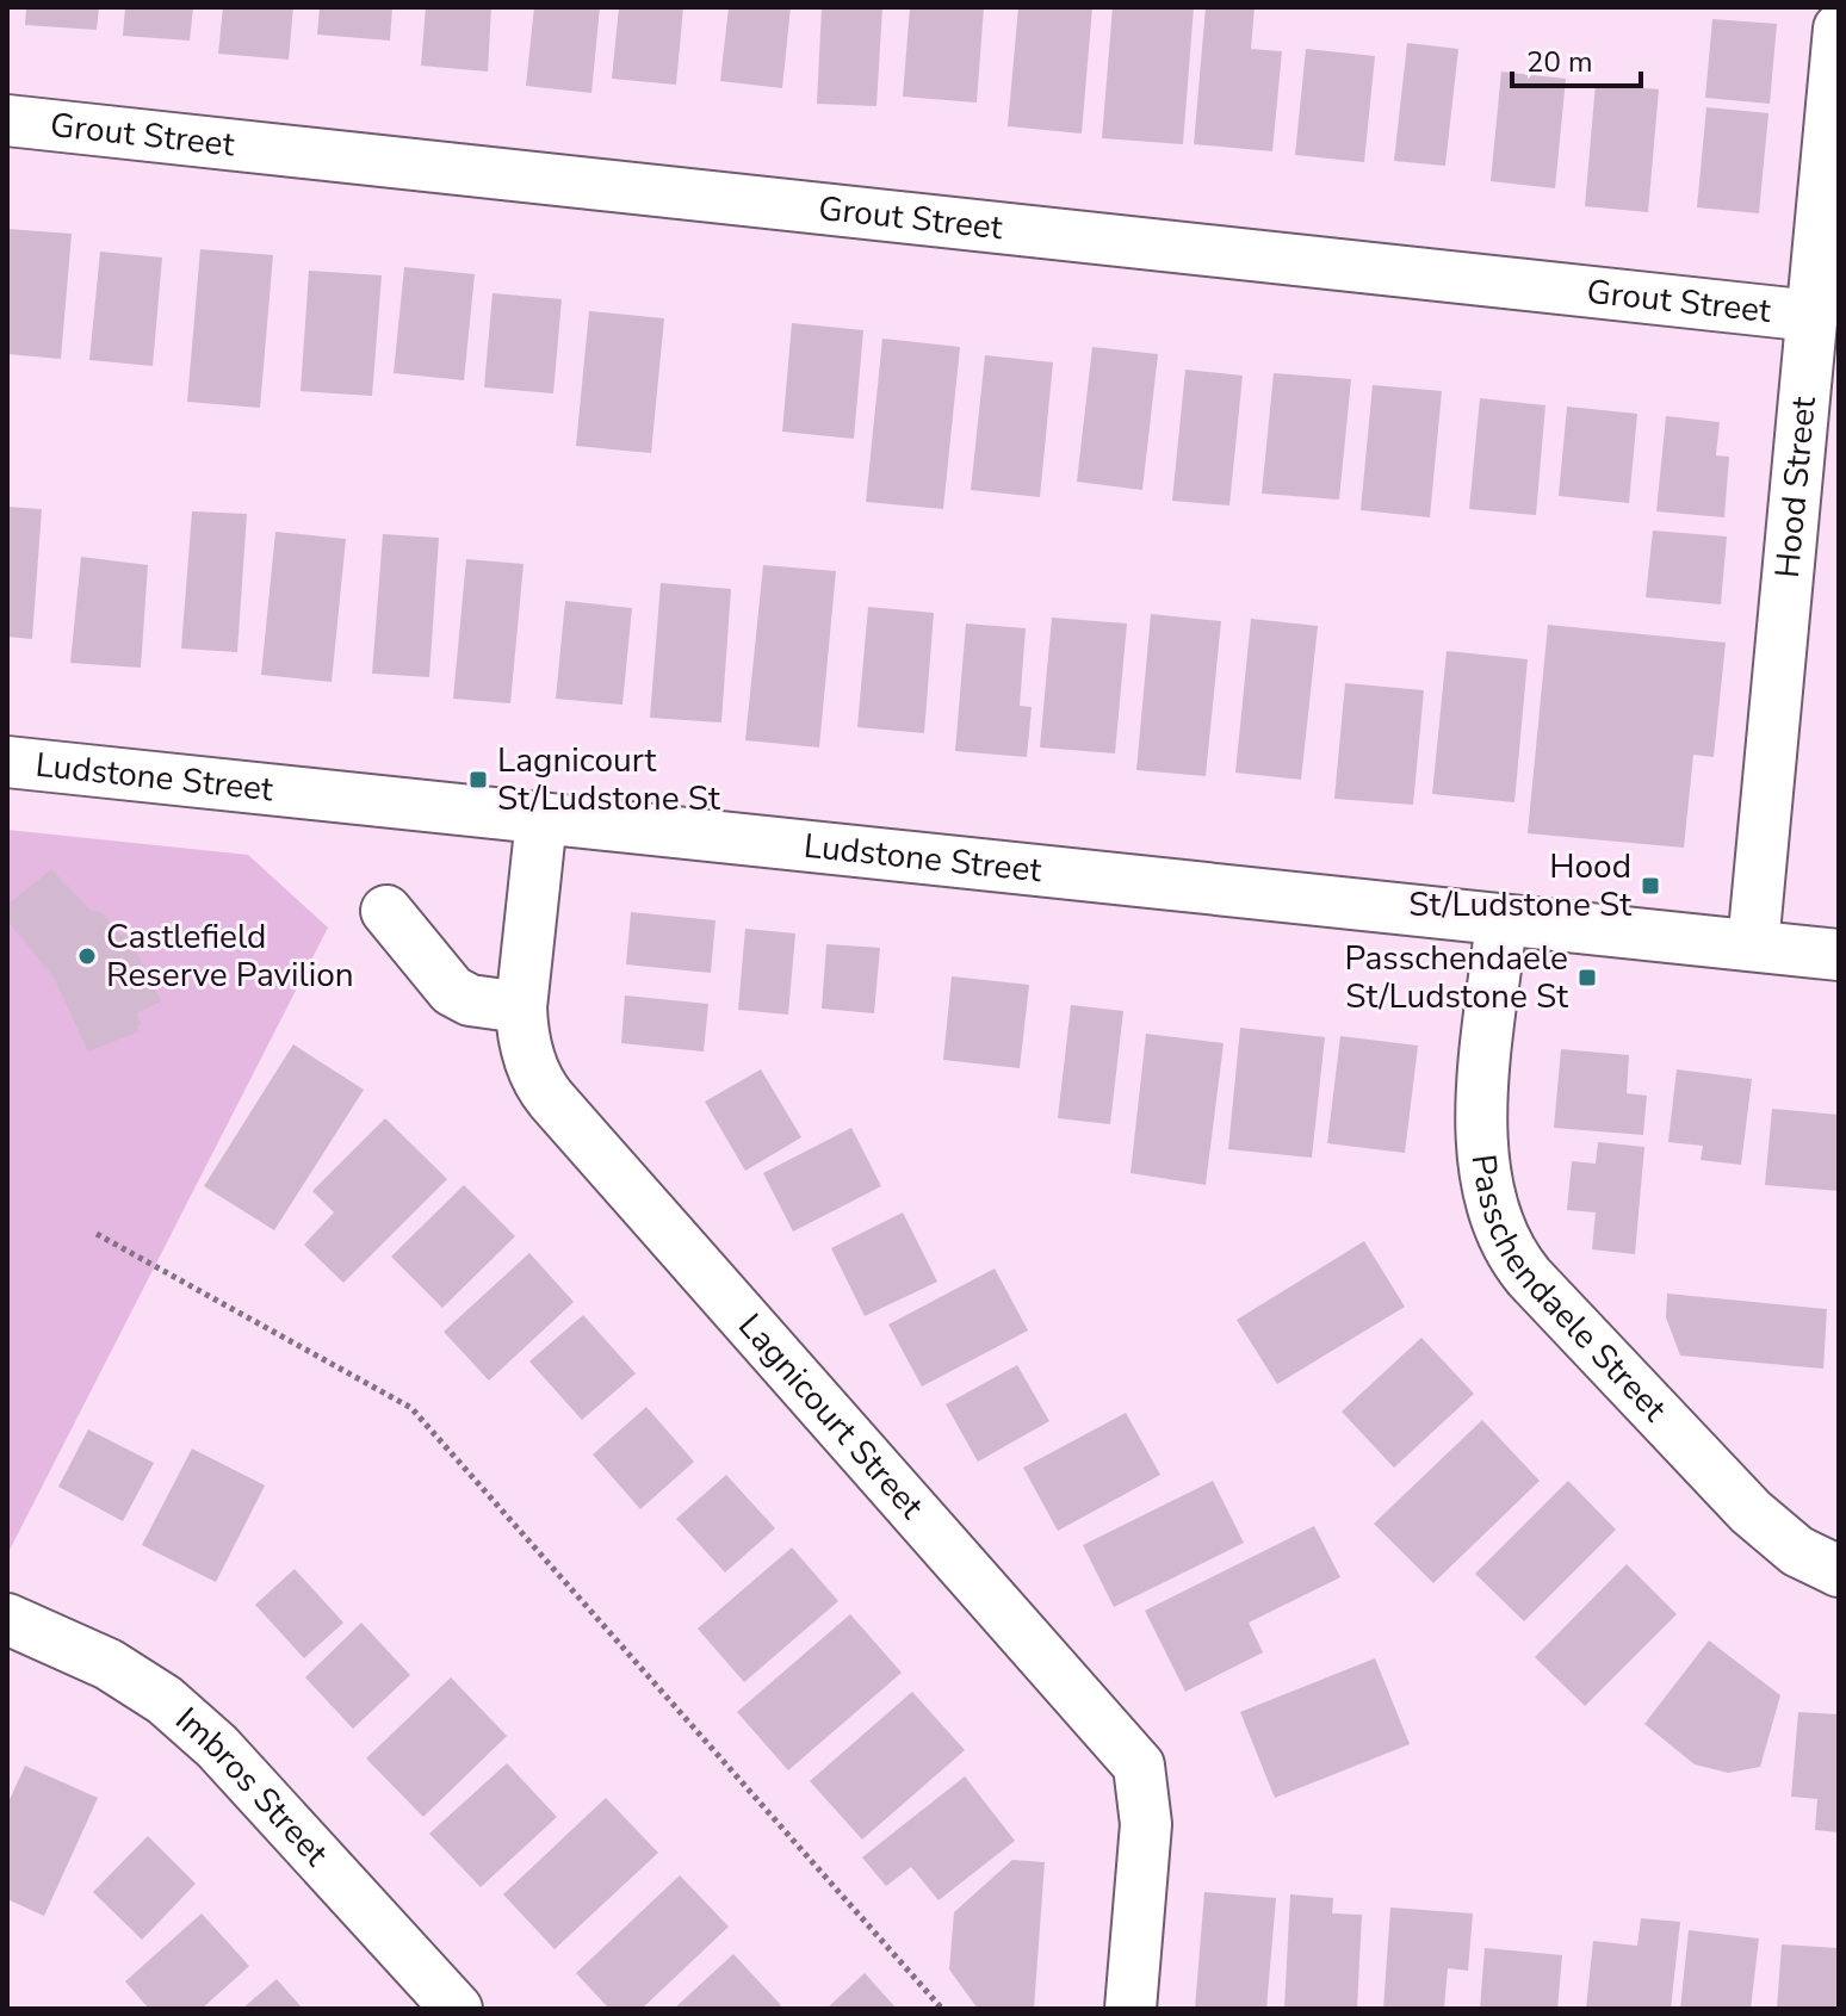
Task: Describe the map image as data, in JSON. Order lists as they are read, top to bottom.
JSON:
{
  "streets": {
    "street": [
      "Grout Street",
      "Hood Street",
      "Ludstone Street",
      "Passchendaele Street",
      "Lagnicourt Street",
      "Imbros Street"
    ]
  },
  "crossings": [
    ["Grout Street", "Hood Street"],
    ["Hood Street", "Ludstone Street"],
    ["Ludstone Street", "Passchendaele Street"],
    ["Ludstone Street", "Lagnicourt Street"]
  ],
  "places": {
    "transit": ["Lagnicourt St/Ludstone St", "Hood St/Ludstone St", "Passchendaele St/Ludstone St"],
    "other": ["Castlefield Reserve Pavilion"]
  },
  "scale_bar": "20 m"
}
